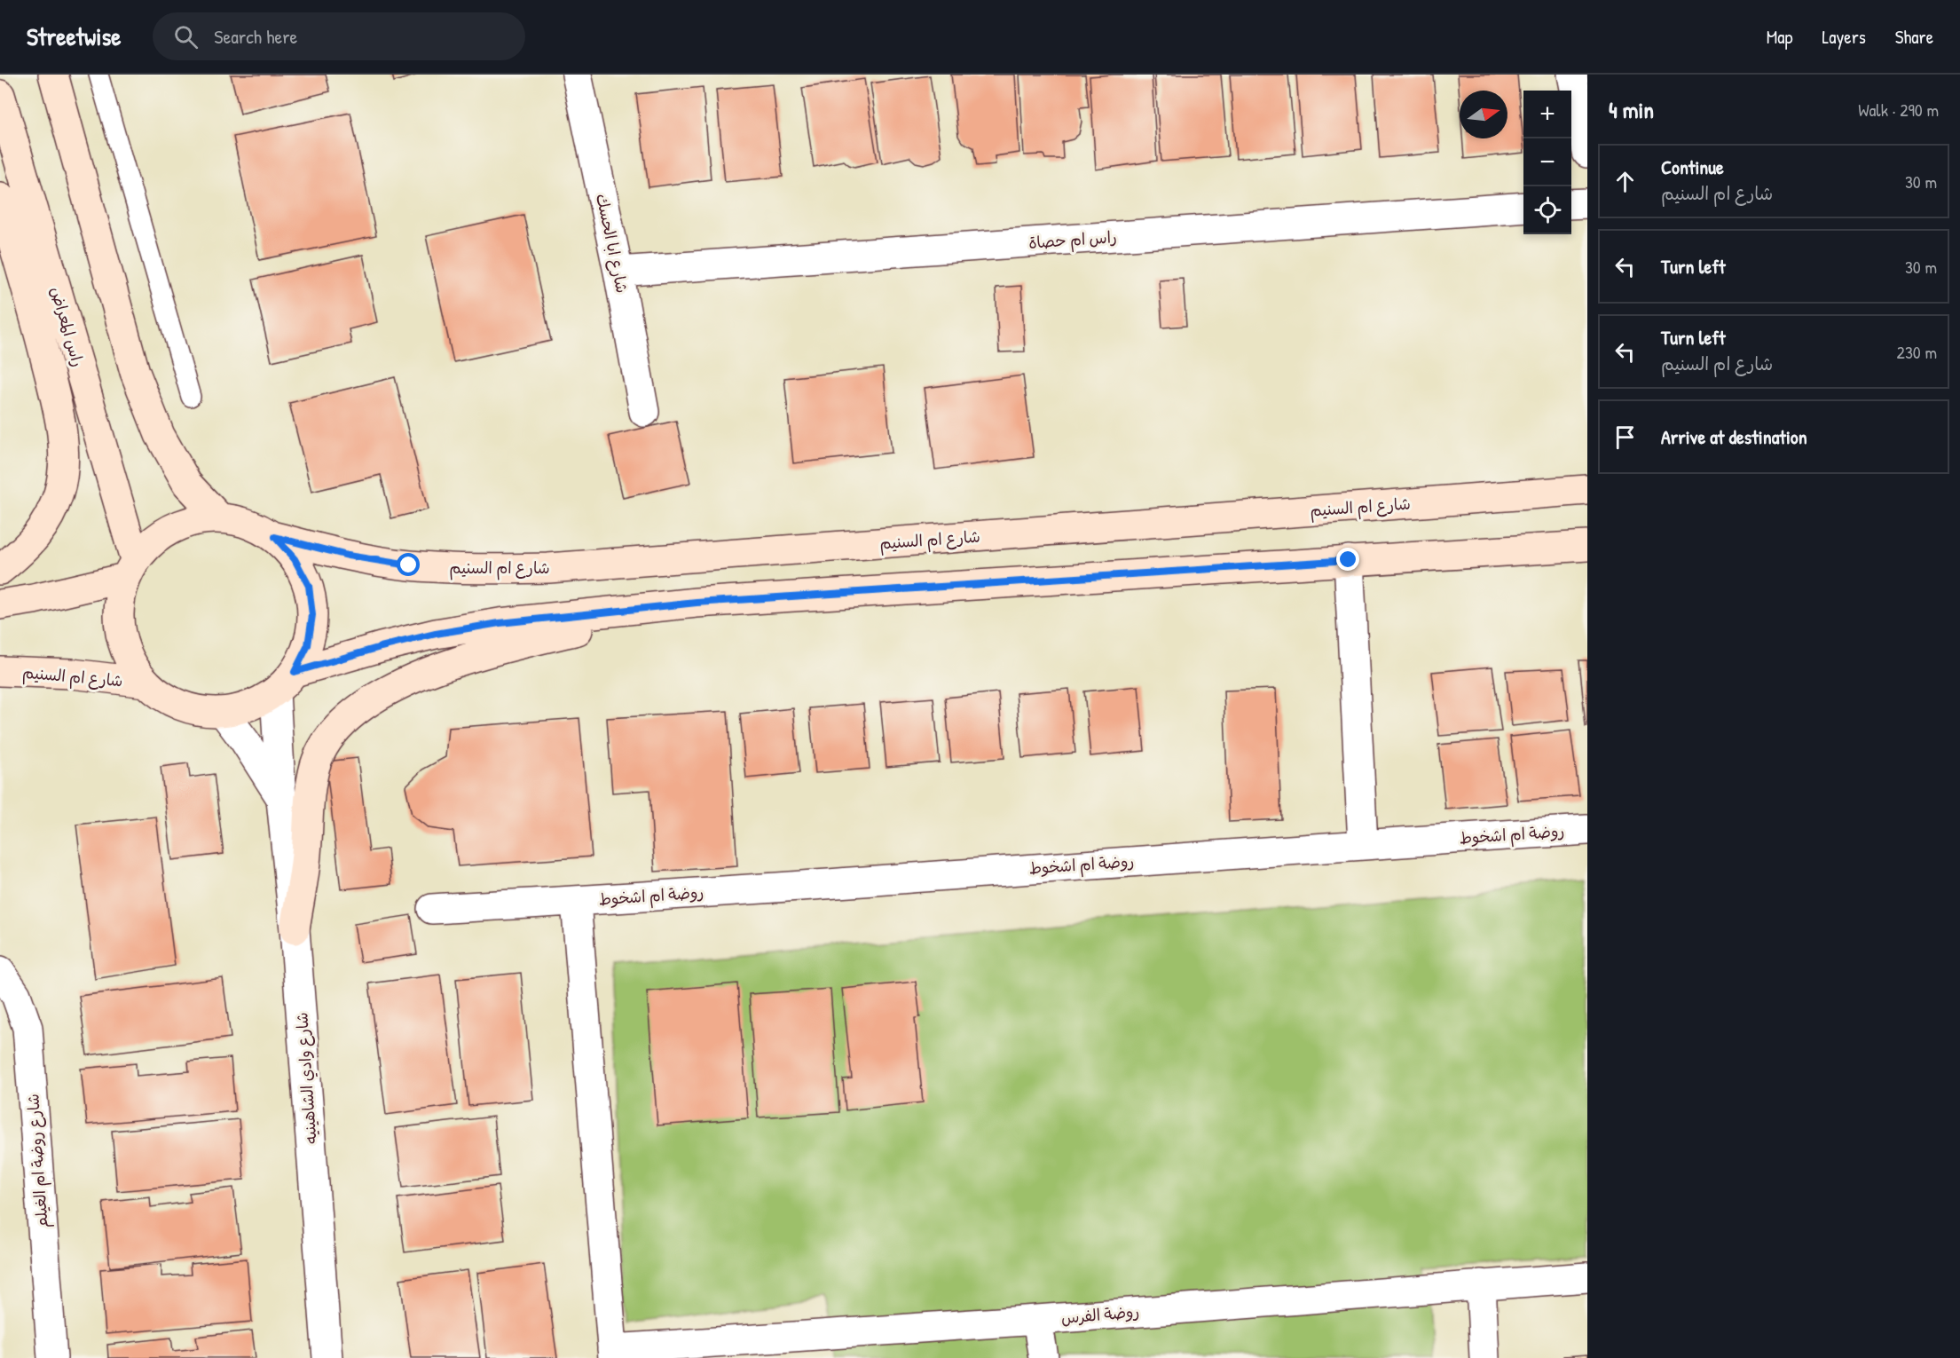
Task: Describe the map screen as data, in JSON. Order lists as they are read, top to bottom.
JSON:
{
  "streets": {
    "main road": ["راس المعراض", "شارع ام السنيم"],
    "street": [
      "راس ام حصاة",
      "شارع ابا الحسك",
      "روضة ام اشخوط",
      "شارع وادي الشاهينيه",
      "شارع روضة ام الغيلم",
      "روضة الفرس"
    ]
  },
  "crossings": [
    ["راس ام حصاة", "شارع ابا الحسك"],
    ["روضة ام اشخوط", "روضة الفرس"]
  ],
  "north": "right",
  "page": {
    "header": "Streetwise",
    "search": "Search here",
    "nav": ["Map", "Layers", "Share"],
    "heading": ["4 min", "Walk · 290 m"],
    "map_buttons": ["+", "−"],
    "list": [
      ["Continue", "شارع ام السنيم", "30 m"],
      ["Turn left", "30 m"],
      ["Turn left", "شارع ام السنيم", "230 m"],
      "Arrive at destination"
    ]
  }
}
